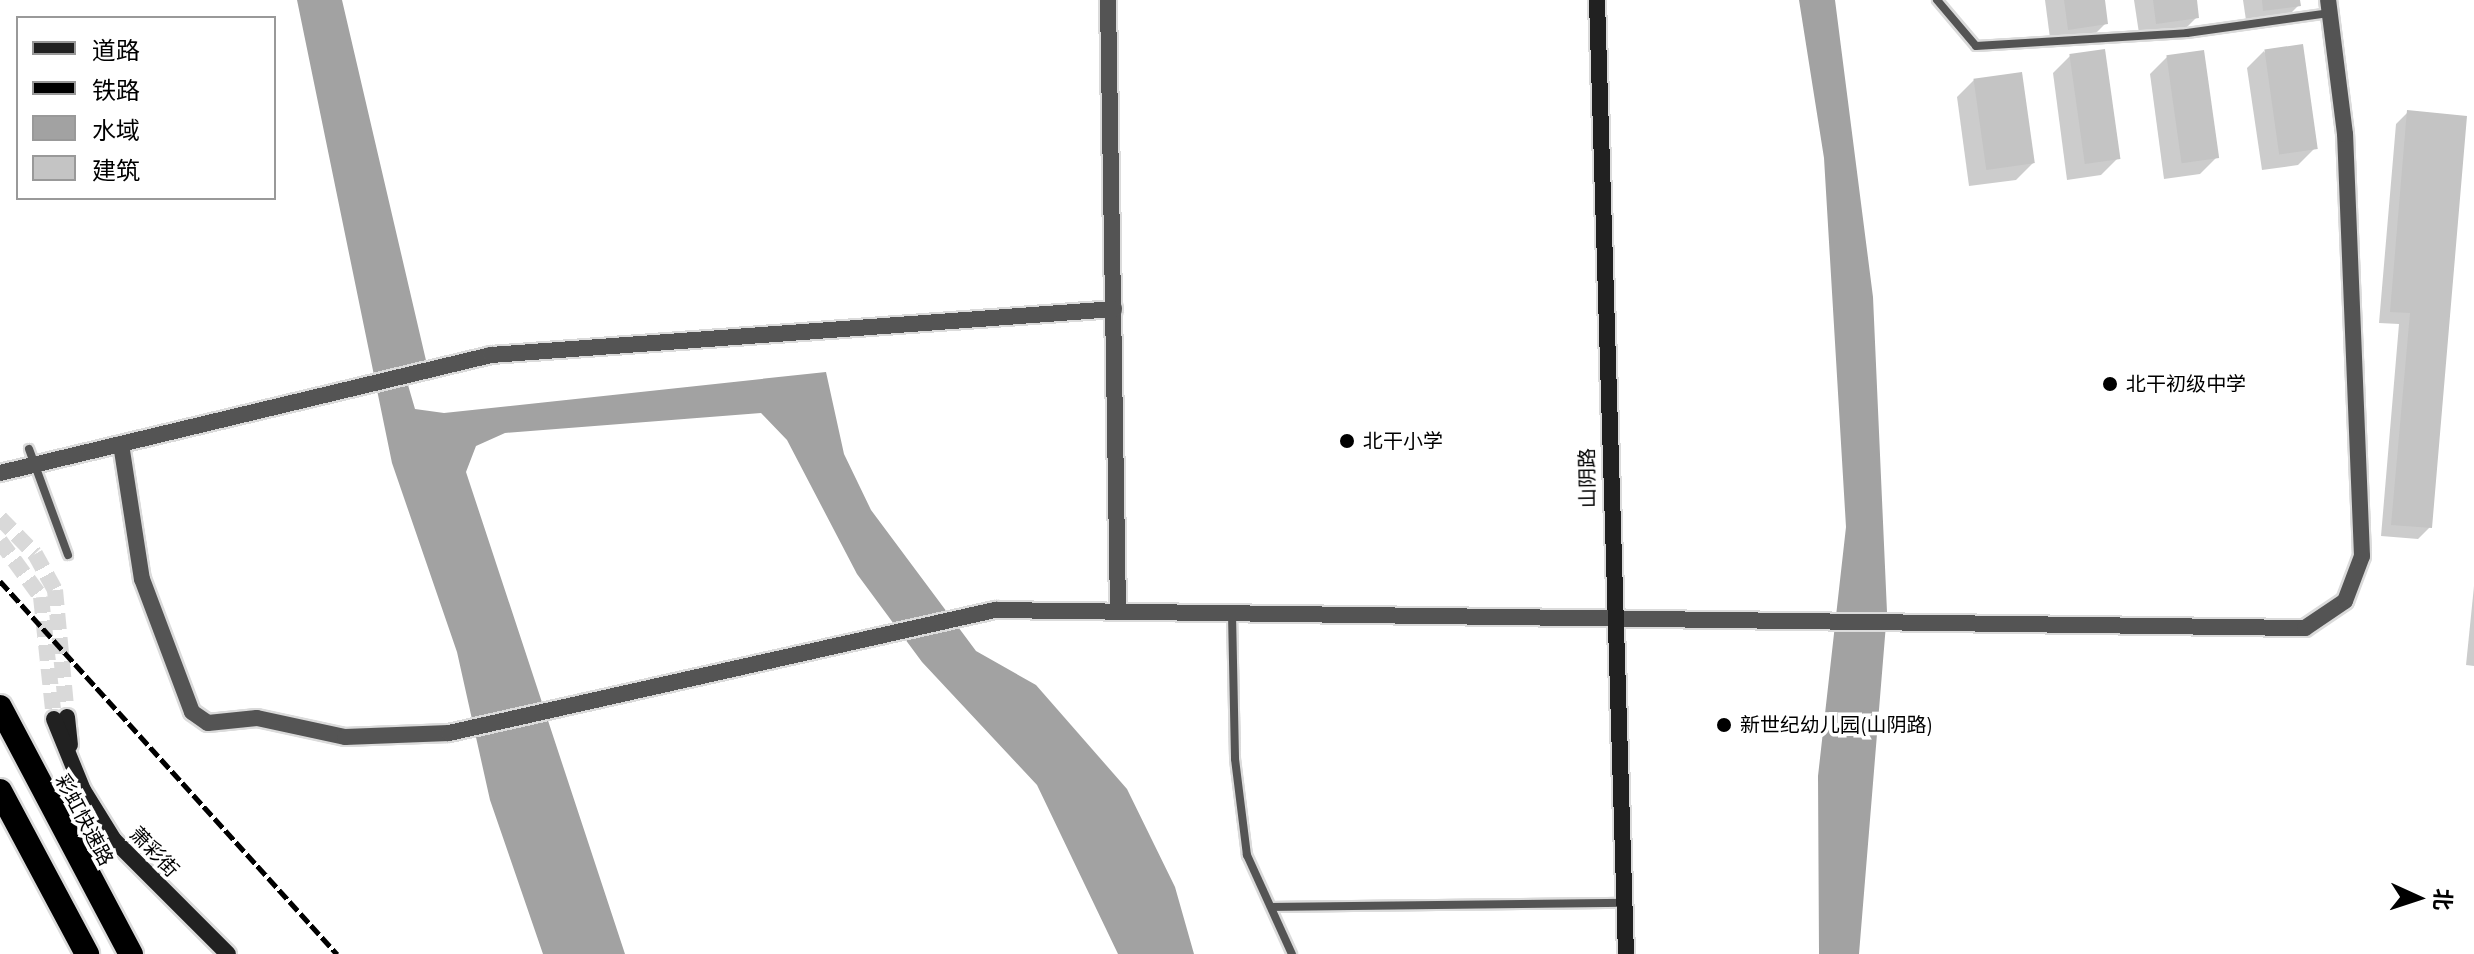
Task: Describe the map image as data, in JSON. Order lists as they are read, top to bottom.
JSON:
{
  "streets": {
    "highway": ["彩虹快速路"],
    "main road": ["山阴路", "萧彩街"]
  },
  "places": ["北干初级中学", "北干小学", "新世纪幼儿园(山阴路)"],
  "legend": [
    "道路",
    "铁路",
    "水域",
    "建筑"
  ],
  "north": "right"
}
